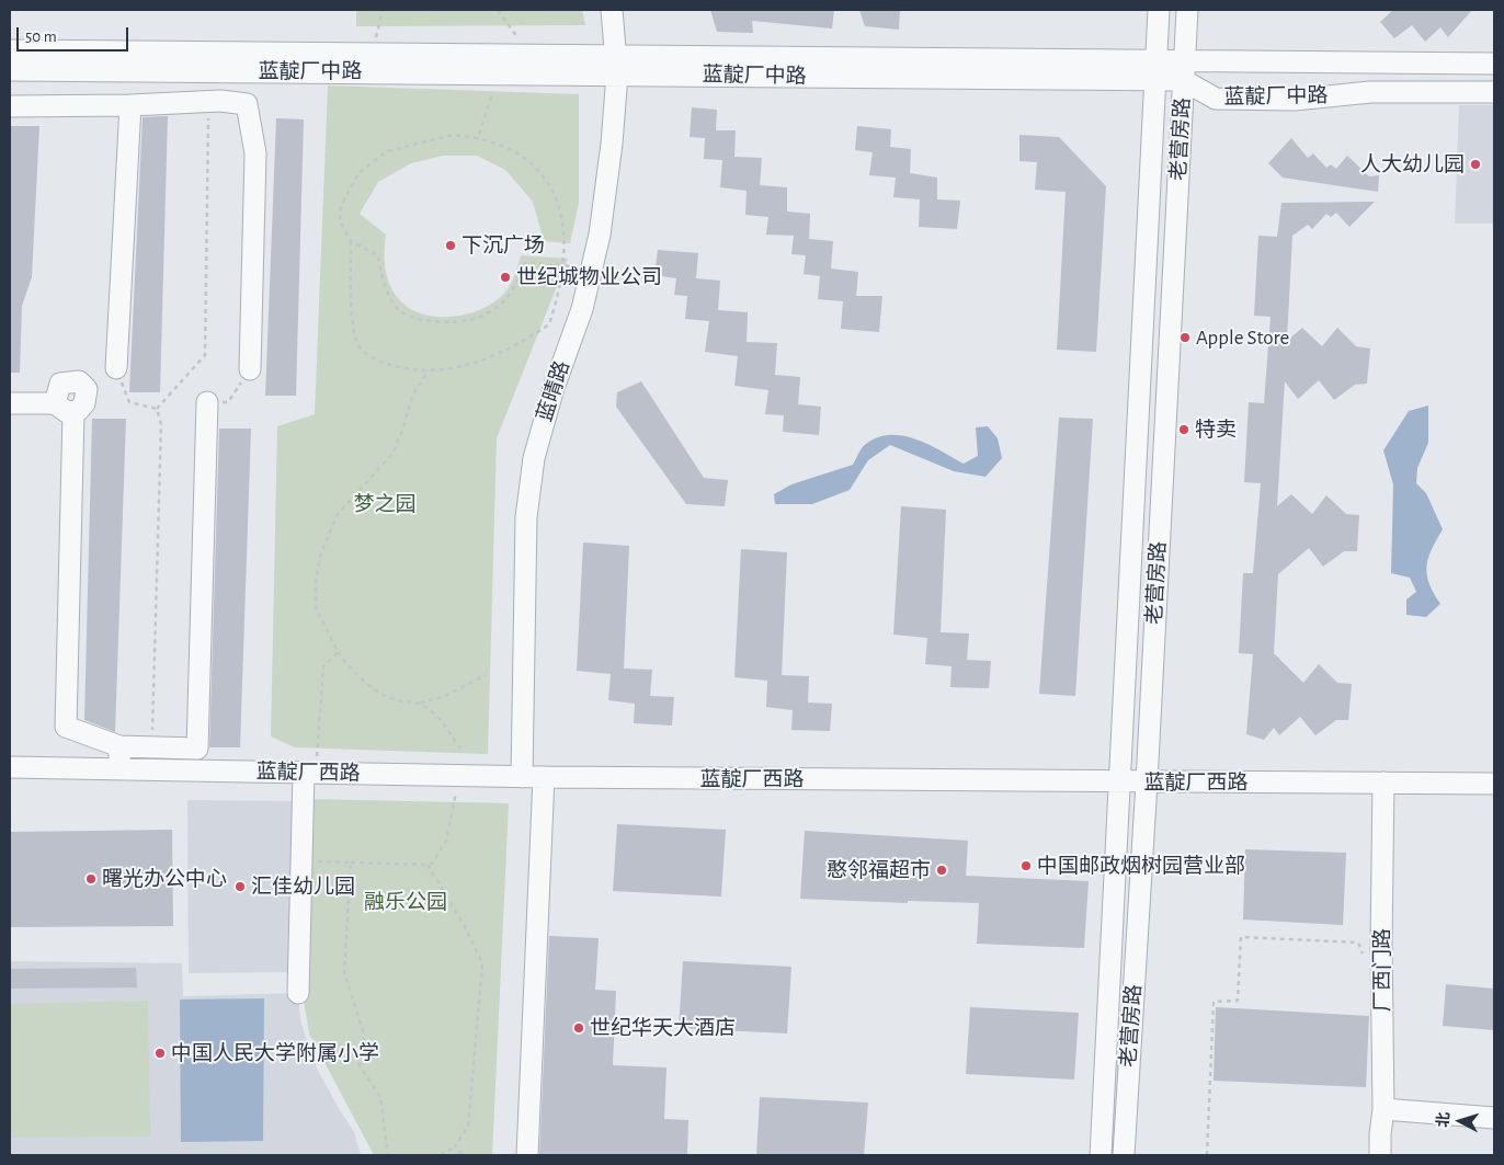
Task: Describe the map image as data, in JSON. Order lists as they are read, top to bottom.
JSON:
{
  "streets": {
    "street": [
      "蓝靛厂中路",
      "老营房路",
      "蓝晴路",
      "蓝靛厂西路",
      "厂西门路"
    ]
  },
  "crossings": [
    ["蓝靛厂中路", "老营房路"],
    ["蓝靛厂中路", "蓝晴路"],
    ["老营房路", "蓝靛厂西路"],
    ["蓝晴路", "蓝靛厂西路"],
    ["蓝靛厂西路", "厂西门路"]
  ],
  "parks": ["梦之园", "融乐公园"],
  "places": [
    "人大幼儿园",
    "下沉广场",
    "世纪城物业公司",
    "Apple Store",
    "特卖",
    "中国邮政烟树园营业部",
    "憨邻福超市",
    "曙光办公中心",
    "汇佳幼儿园",
    "世纪华天大酒店",
    "中国人民大学附属小学"
  ],
  "scale_bar": "50 m",
  "north": "left"
}
